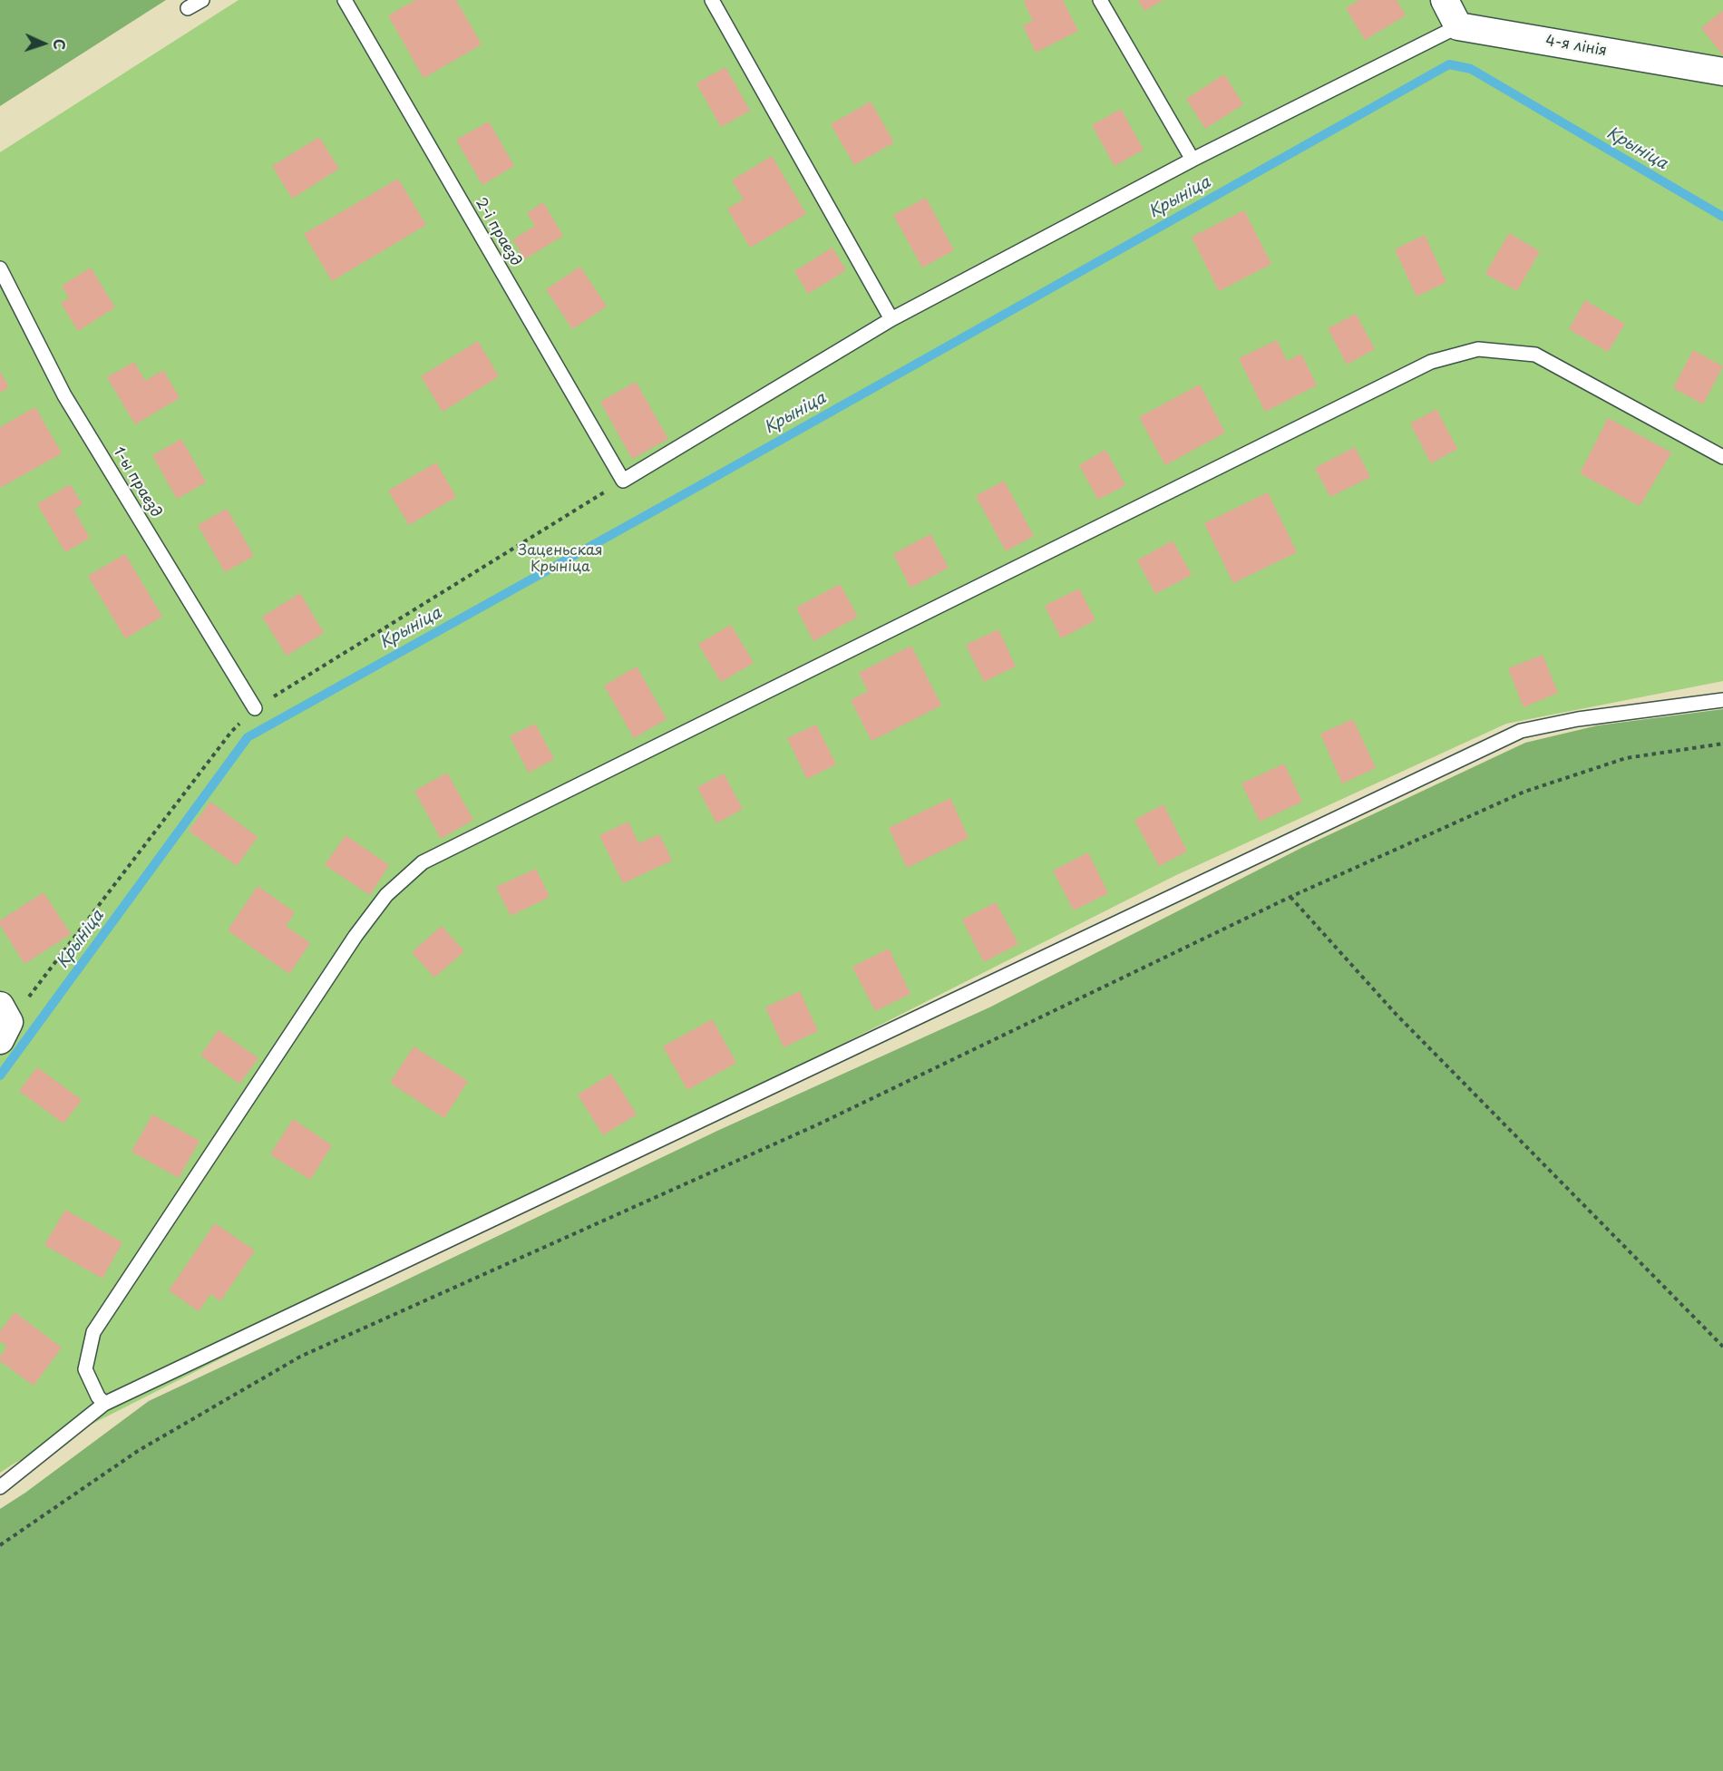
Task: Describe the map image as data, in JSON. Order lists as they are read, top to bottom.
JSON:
{
  "streets": {
    "street": ["4-я лінія"],
    "lane": ["2-і праезд", "1-ы праезд"]
  },
  "water": ["Крыніца"],
  "parks": ["Заценьская Крыніца"],
  "north": "right"
}
